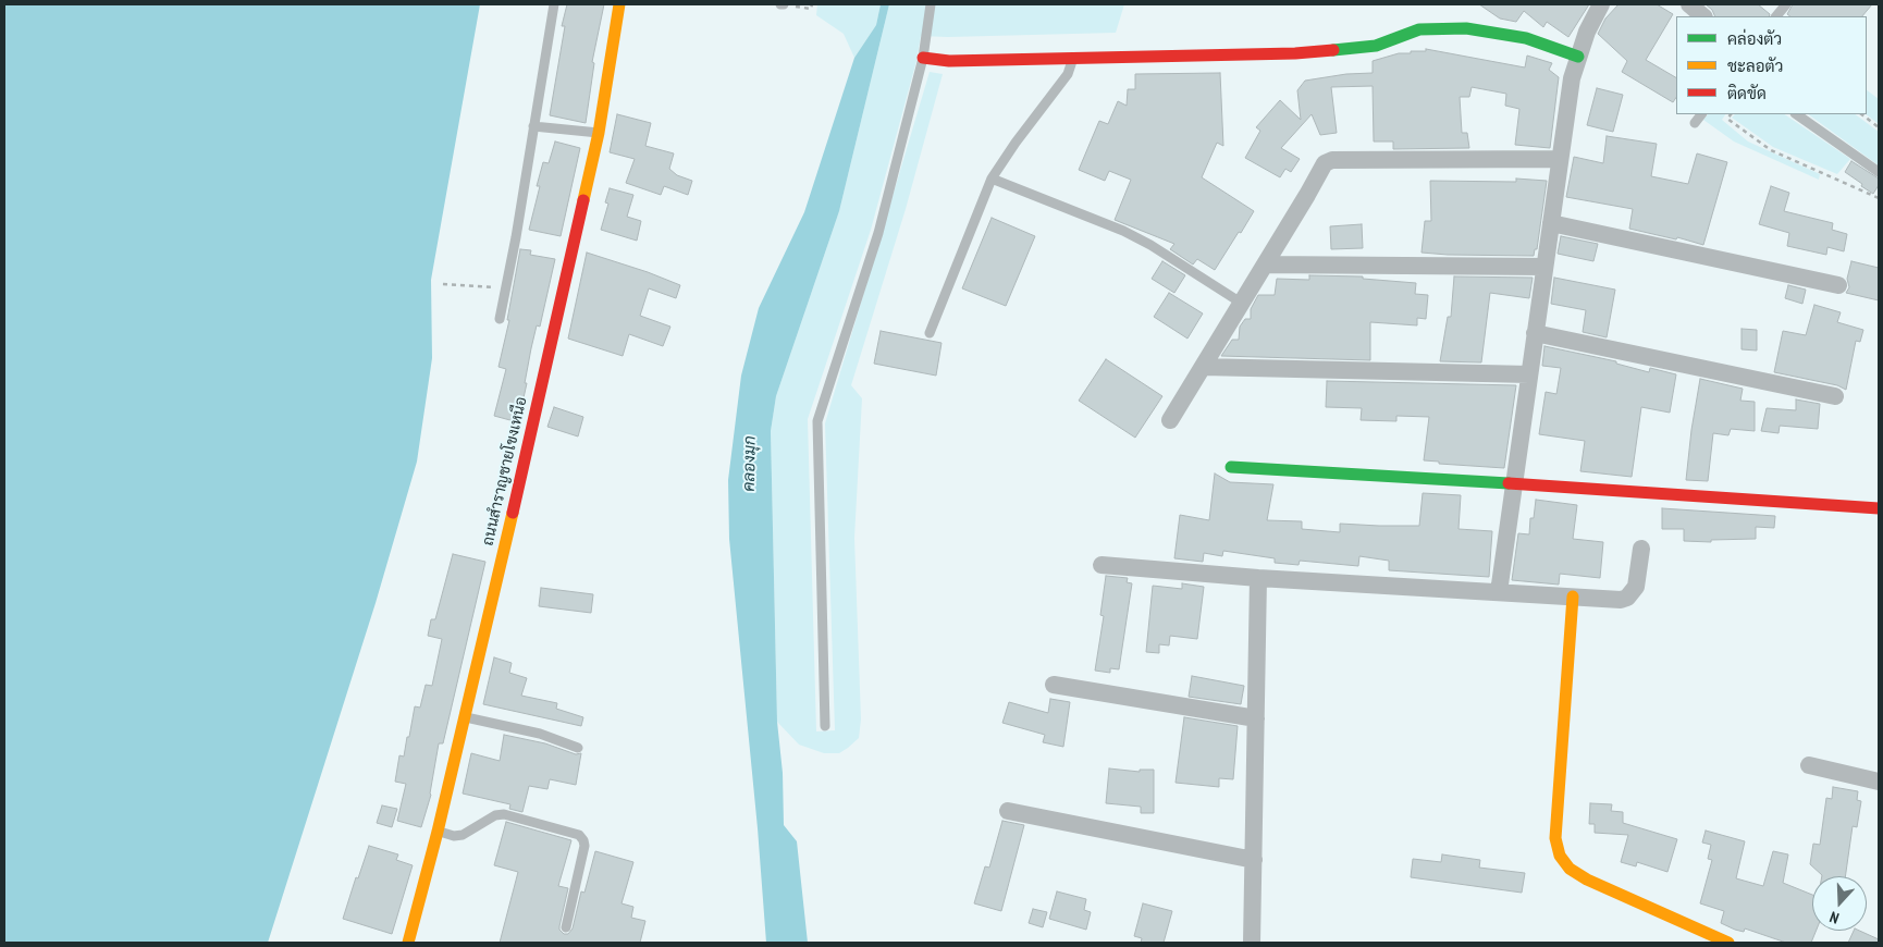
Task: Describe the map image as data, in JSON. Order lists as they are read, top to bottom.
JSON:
{
  "streets": {
    "street": ["ถนนสำราญชายโขงเหนือ"]
  },
  "water": ["คลองมุก"],
  "legend": ["คล่องตัว", "ชะลอตัว", "ติดขัด"],
  "north": "bottom"
}
